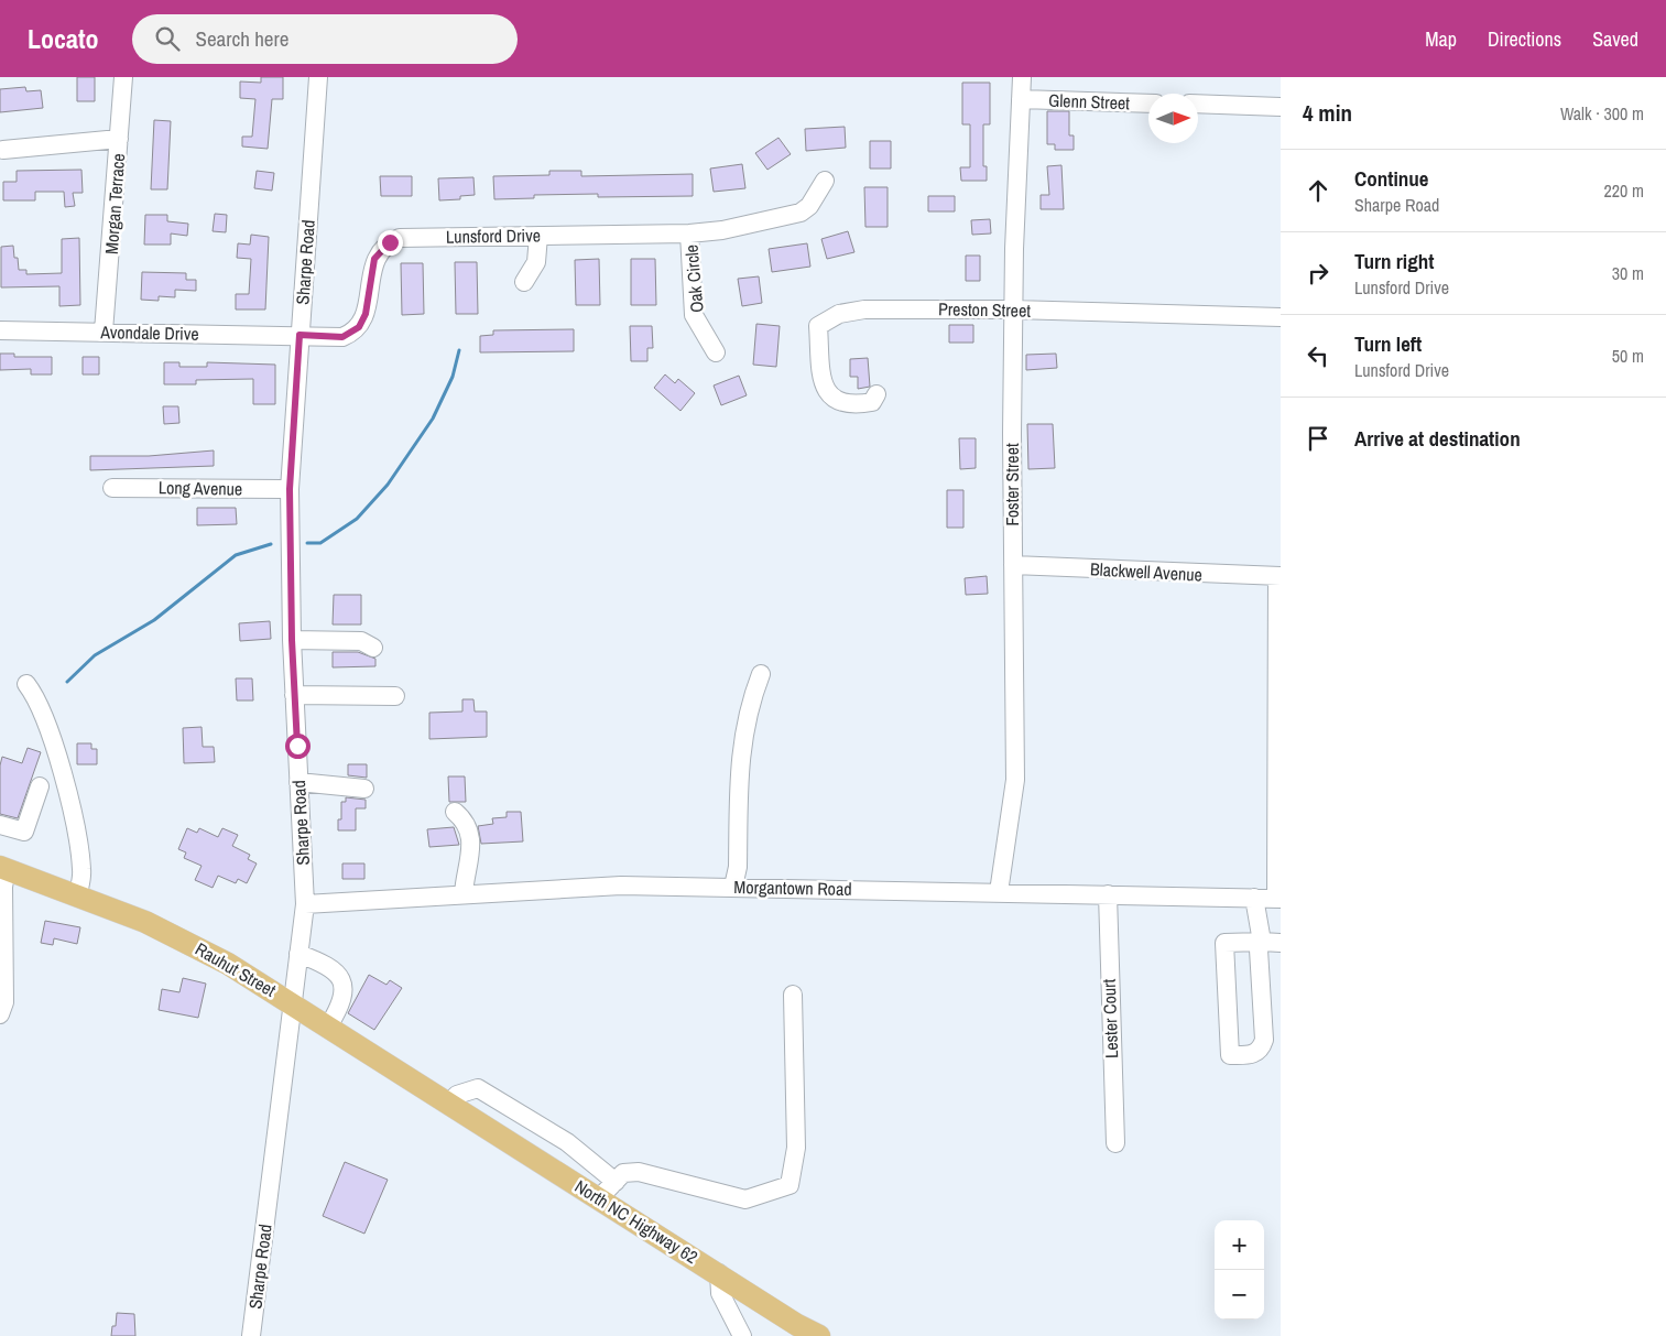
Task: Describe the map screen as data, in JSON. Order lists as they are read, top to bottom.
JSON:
{
  "streets": {
    "main road": ["Rauhut Street", "North NC Highway 62"],
    "street": [
      "Glenn Street",
      "Morgan Terrace",
      "Lunsford Drive",
      "Sharpe Road",
      "Oak Circle",
      "Preston Street",
      "Avondale Drive",
      "Foster Street",
      "Long Avenue",
      "Blackwell Avenue",
      "Morgantown Road",
      "Lester Court"
    ]
  },
  "crossings": [
    ["Glenn Street", "Foster Street"],
    ["Morgan Terrace", "Avondale Drive"],
    ["Lunsford Drive", "Sharpe Road"],
    ["Lunsford Drive", "Oak Circle"],
    ["Lunsford Drive", "Avondale Drive"],
    ["Sharpe Road", "Avondale Drive"],
    ["Sharpe Road", "Long Avenue"],
    ["Sharpe Road", "Morgantown Road"],
    ["Sharpe Road", "Rauhut Street"],
    ["Preston Street", "Foster Street"],
    ["Foster Street", "Blackwell Avenue"],
    ["Foster Street", "Morgantown Road"],
    ["Morgantown Road", "Lester Court"],
    ["Rauhut Street", "North NC Highway 62"]
  ],
  "north": "right",
  "page": {
    "header": "Locato",
    "search": "Search here",
    "nav": ["Map", "Directions", "Saved"],
    "heading": ["4 min", "Walk · 300 m"],
    "list": [
      ["Continue", "Sharpe Road", "220 m"],
      ["Turn right", "Lunsford Drive", "30 m"],
      ["Turn left", "Lunsford Drive", "50 m"],
      "Arrive at destination"
    ],
    "map_buttons": ["+", "−"]
  }
}
